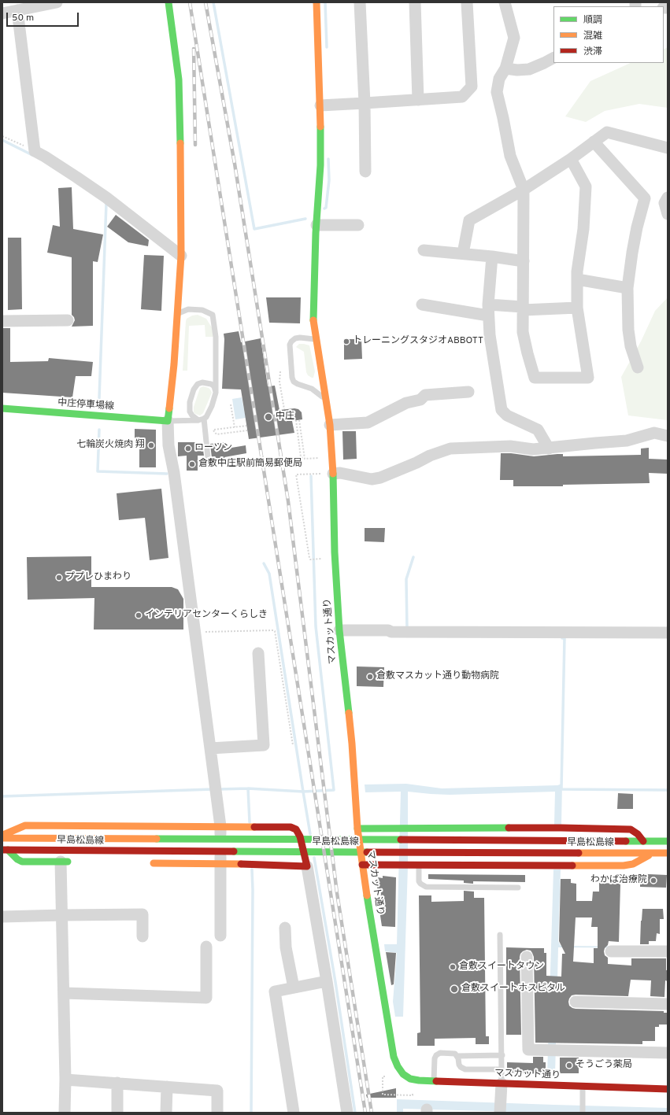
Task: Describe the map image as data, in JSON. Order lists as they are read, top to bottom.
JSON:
{
  "streets": {
    "main road": ["中庄停車場線", "マスカット通り", "早島松島線"]
  },
  "places": [
    "トレーニングスタジオABBOTT",
    "中庄",
    "七輪炭火焼肉 翔",
    "ローソン",
    "倉敷中庄駅前簡易郵便局",
    "ププレひまわり",
    "インテリアセンターくらしき",
    "倉敷マスカット通り動物病院",
    "わかば治療院",
    "倉敷スイートタウン",
    "倉敷スイートホスピタル",
    "そうごう薬局"
  ],
  "legend": ["順調", "混雑", "渋滞"],
  "scale_bar": "50 m"
}
